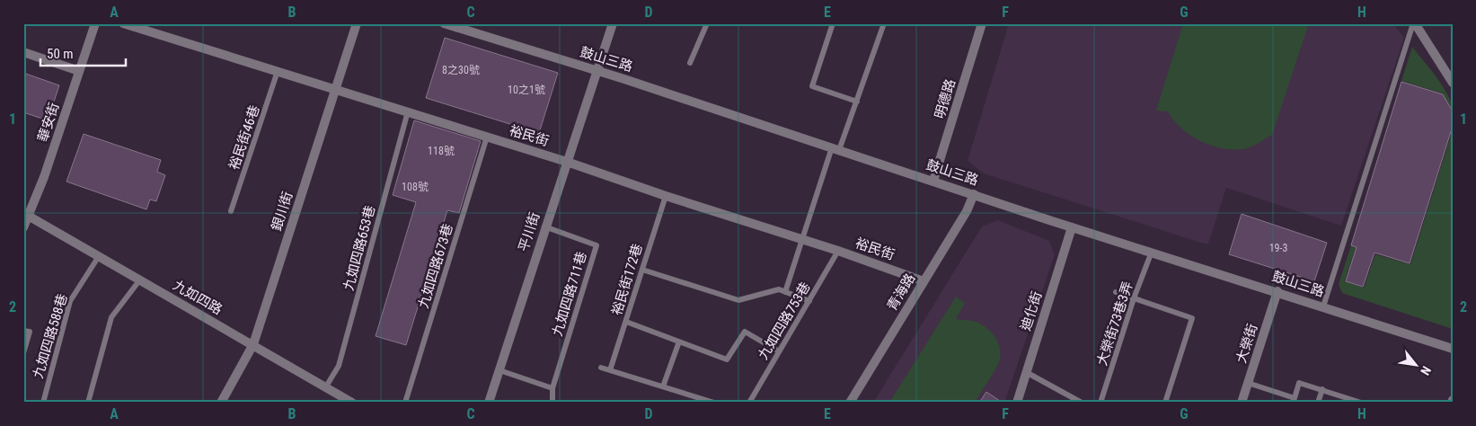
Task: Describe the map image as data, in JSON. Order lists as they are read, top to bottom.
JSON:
{
  "streets": {
    "street": [
      "鼓山三路",
      "明德路",
      "華安街",
      "裕民街",
      "銀川街",
      "平川街",
      "青海路",
      "九如四路",
      "迪化街",
      "大榮街"
    ],
    "lane": [
      "裕民街46巷",
      "九如四路653巷",
      "九如四路673巷",
      "裕民街172巷",
      "九如四路711巷",
      "九如四路753巷",
      "大榮街73巷3弄",
      "九如四路588巷"
    ]
  },
  "crossings": [
    ["鼓山三路", "明德路"],
    ["鼓山三路", "平川街"],
    ["鼓山三路", "青海路"],
    ["鼓山三路", "迪化街"],
    ["鼓山三路", "大榮街73巷3弄"],
    ["鼓山三路", "大榮街"],
    ["華安街", "九如四路"],
    ["裕民街", "裕民街46巷"],
    ["裕民街", "銀川街"],
    ["裕民街", "平川街"],
    ["裕民街", "九如四路653巷"],
    ["裕民街", "九如四路673巷"],
    ["裕民街", "裕民街172巷"],
    ["裕民街", "青海路"],
    ["裕民街", "九如四路753巷"],
    ["銀川街", "九如四路"],
    ["平川街", "九如四路711巷"],
    ["九如四路653巷", "九如四路"],
    ["九如四路", "九如四路588巷"]
  ],
  "house_numbers": [
    "8之30號",
    "10之1號",
    "118號",
    "108號",
    "19-3"
  ],
  "scale_bar": "50 m",
  "north": "bottom right",
  "grid": {
    "columns": [
      "A",
      "B",
      "C",
      "D",
      "E",
      "F",
      "G",
      "H"
    ],
    "rows": ["1", "2"]
  }
}
